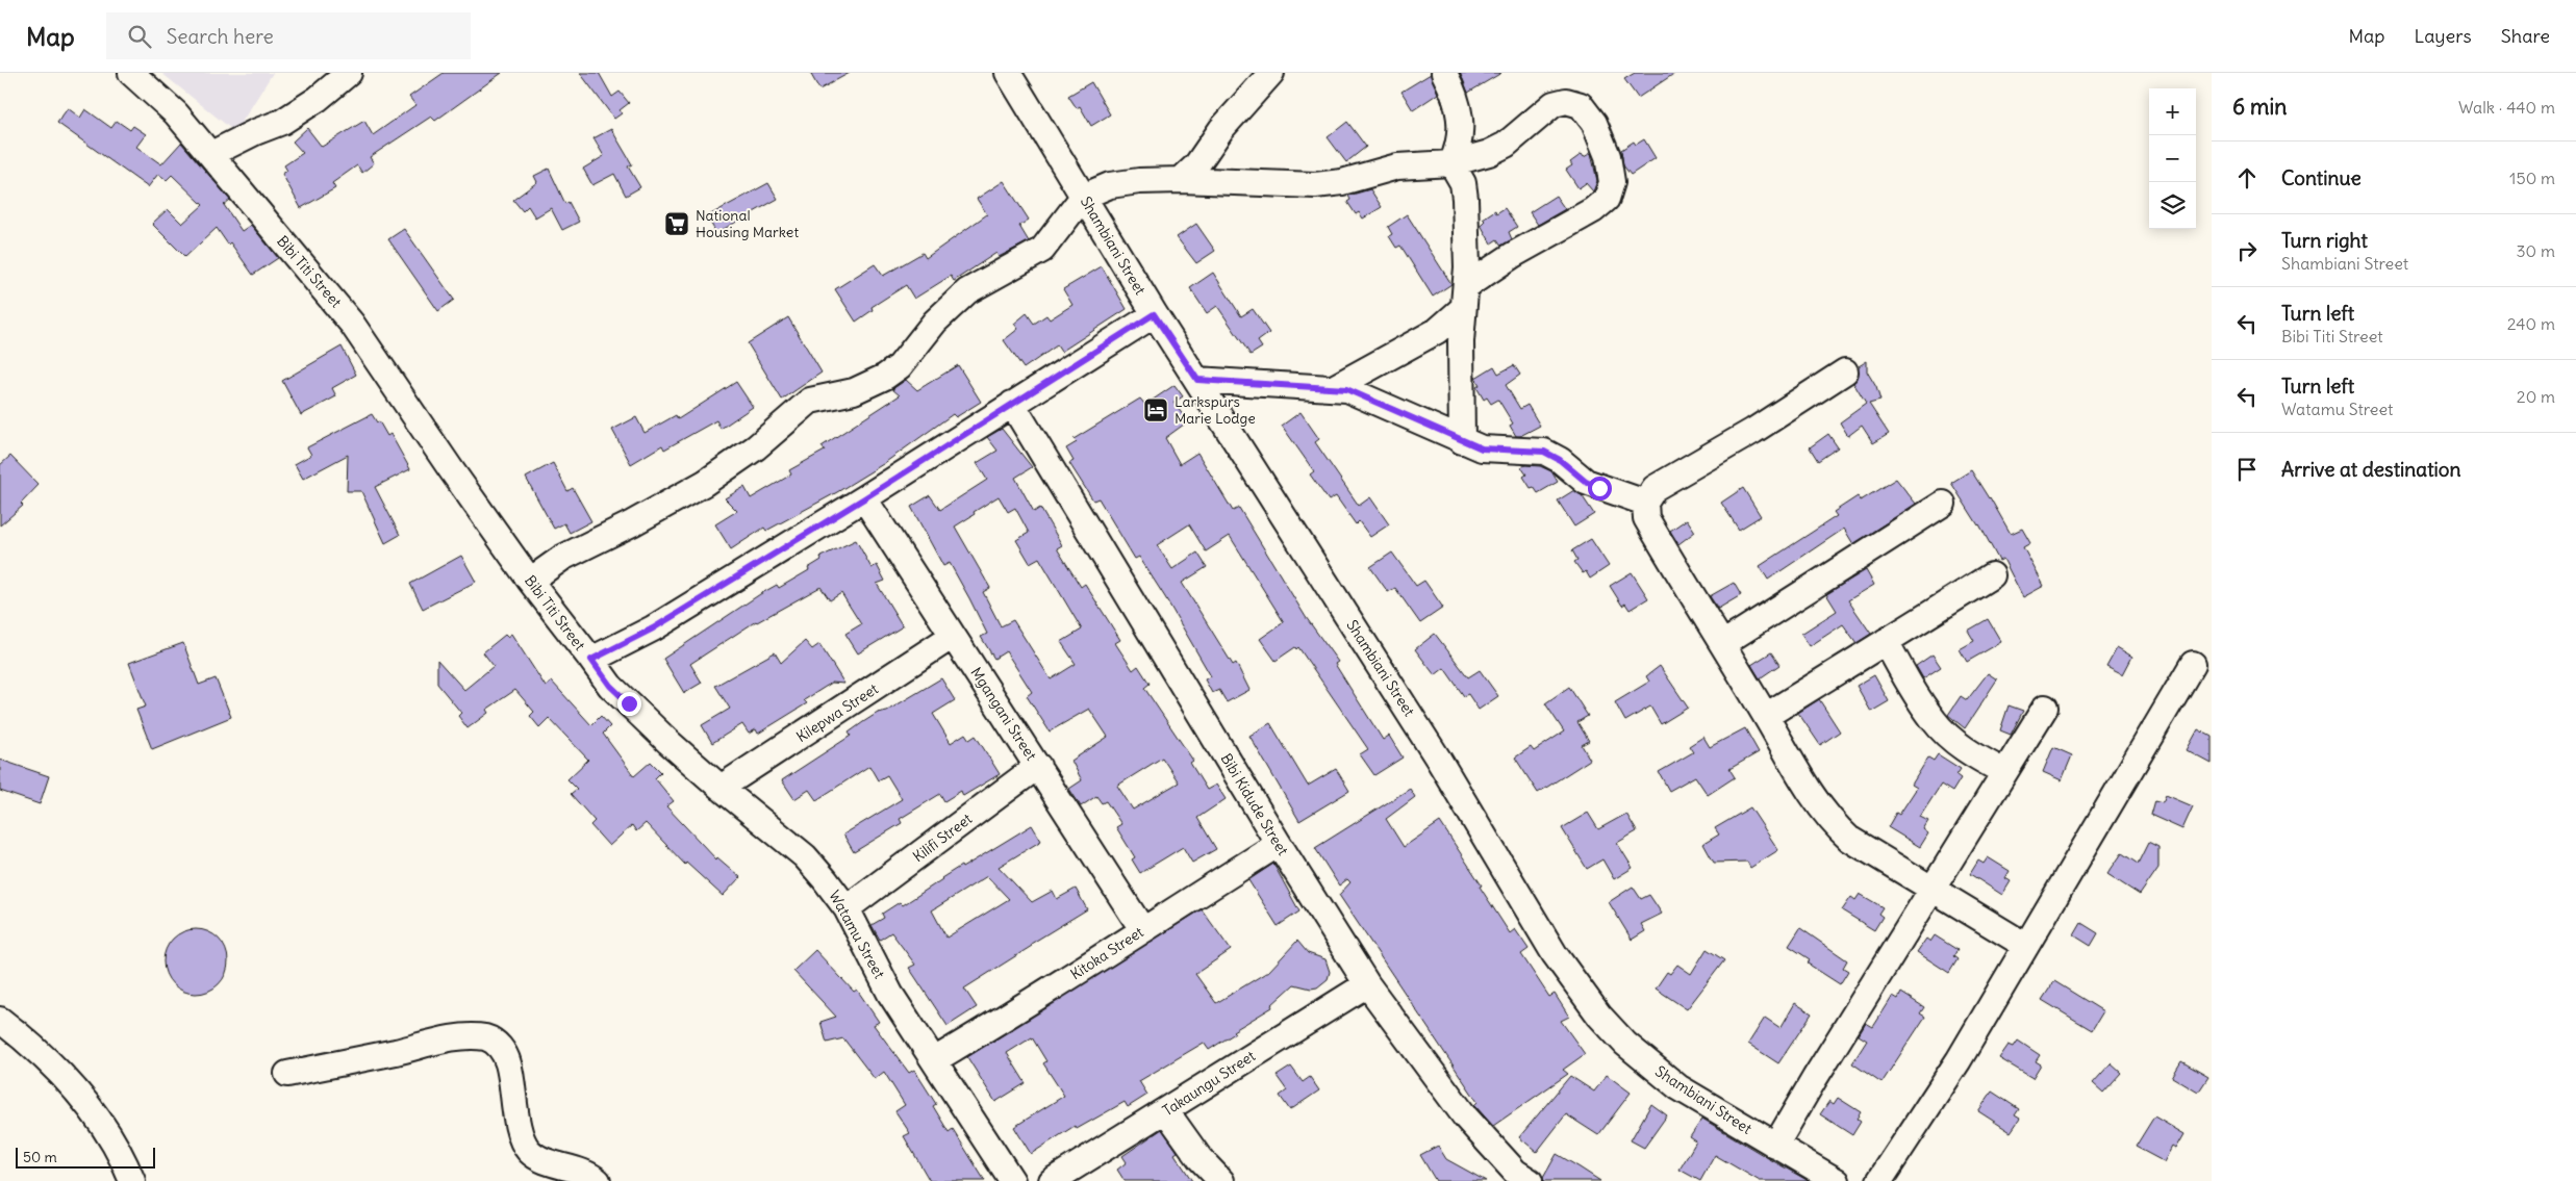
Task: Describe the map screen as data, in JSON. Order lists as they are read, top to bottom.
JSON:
{
  "streets": {
    "street": [
      "Shambiani Street",
      "Bibi Titi Street",
      "Kilepwa Street",
      "Mgangani Street",
      "Bibi Kidude Street",
      "Kilifi Street",
      "Watamu Street",
      "Kitoka Street",
      "Takaungu Street"
    ]
  },
  "crossings": [
    ["Shambiani Street", "Bibi Titi Street"],
    ["Bibi Titi Street", "Mgangani Street"],
    ["Bibi Titi Street", "Bibi Kidude Street"],
    ["Bibi Titi Street", "Watamu Street"],
    ["Kilepwa Street", "Mgangani Street"],
    ["Kilepwa Street", "Watamu Street"],
    ["Mgangani Street", "Kilifi Street"],
    ["Mgangani Street", "Kitoka Street"],
    ["Bibi Kidude Street", "Kitoka Street"],
    ["Bibi Kidude Street", "Takaungu Street"],
    ["Kilifi Street", "Watamu Street"],
    ["Watamu Street", "Kitoka Street"]
  ],
  "places": {
    "supermarket": ["National Housing Market"],
    "hotel": ["Larkspurs Marie Lodge"]
  },
  "scale_bar": "50 m",
  "page": {
    "header": "Map",
    "search": "Search here",
    "nav": ["Map", "Layers", "Share"],
    "heading": ["6 min", "Walk · 440 m"],
    "map_buttons": ["+", "−"],
    "list": [
      ["Continue", "150 m"],
      ["Turn right", "Shambiani Street", "30 m"],
      ["Turn left", "Bibi Titi Street", "240 m"],
      ["Turn left", "Watamu Street", "20 m"],
      "Arrive at destination"
    ],
    "scale": "50 m"
  }
}
